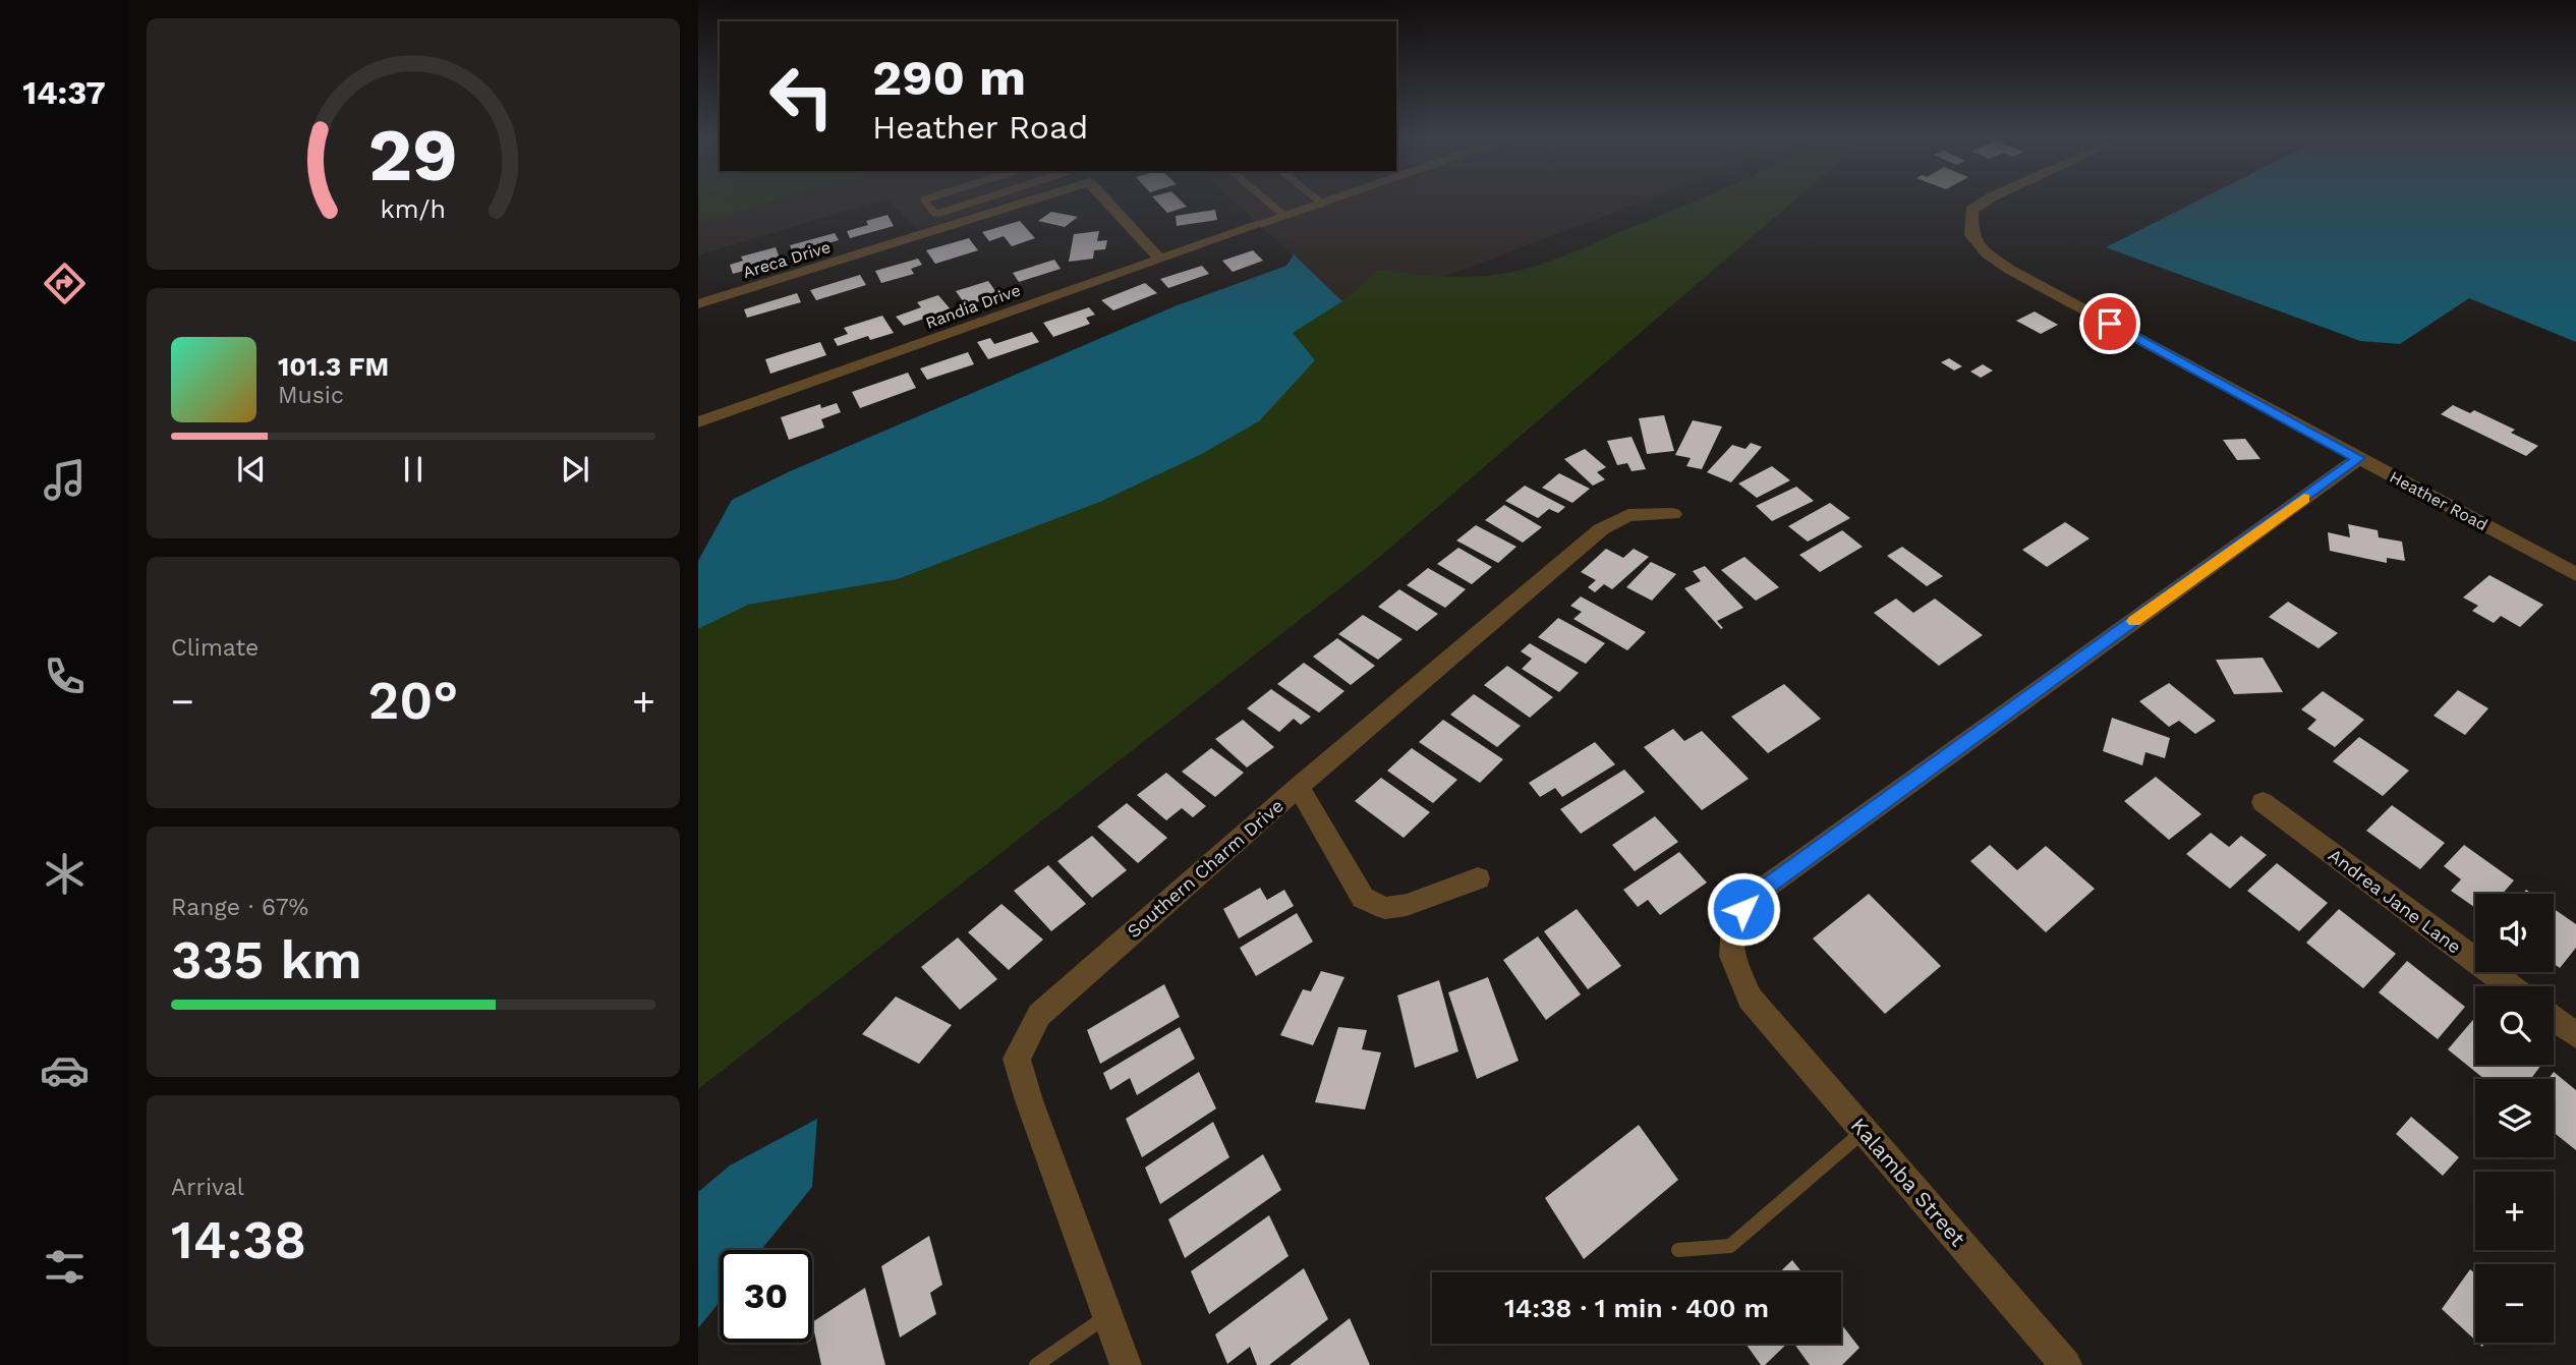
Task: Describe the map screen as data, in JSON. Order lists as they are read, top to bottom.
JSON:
{
  "streets": {
    "street": [
      "Areca Drive",
      "Randia Drive",
      "Heather Road",
      "Southern Charm Drive",
      "Andrea Jane Lane",
      "Kalamba Street"
    ]
  },
  "crossings": [
    ["Heather Road", "Kalamba Street"]
  ],
  "page": {
    "tabs": "14:37",
    "turn": ["290 m", "Heather Road"],
    "song": ["101.3 FM", "Music"],
    "tile": [
      "Climate",
      ["Range · 67%", "335 km"],
      ["Arrival", "14:38"]
    ],
    "heat": ["−", "20°", "+"],
    "map_buttons": ["+", "−"],
    "limit": "30",
    "trip": "14:38 · 1 min · 400 m",
    "gauge": ["29", "km/h"]
  }
}
